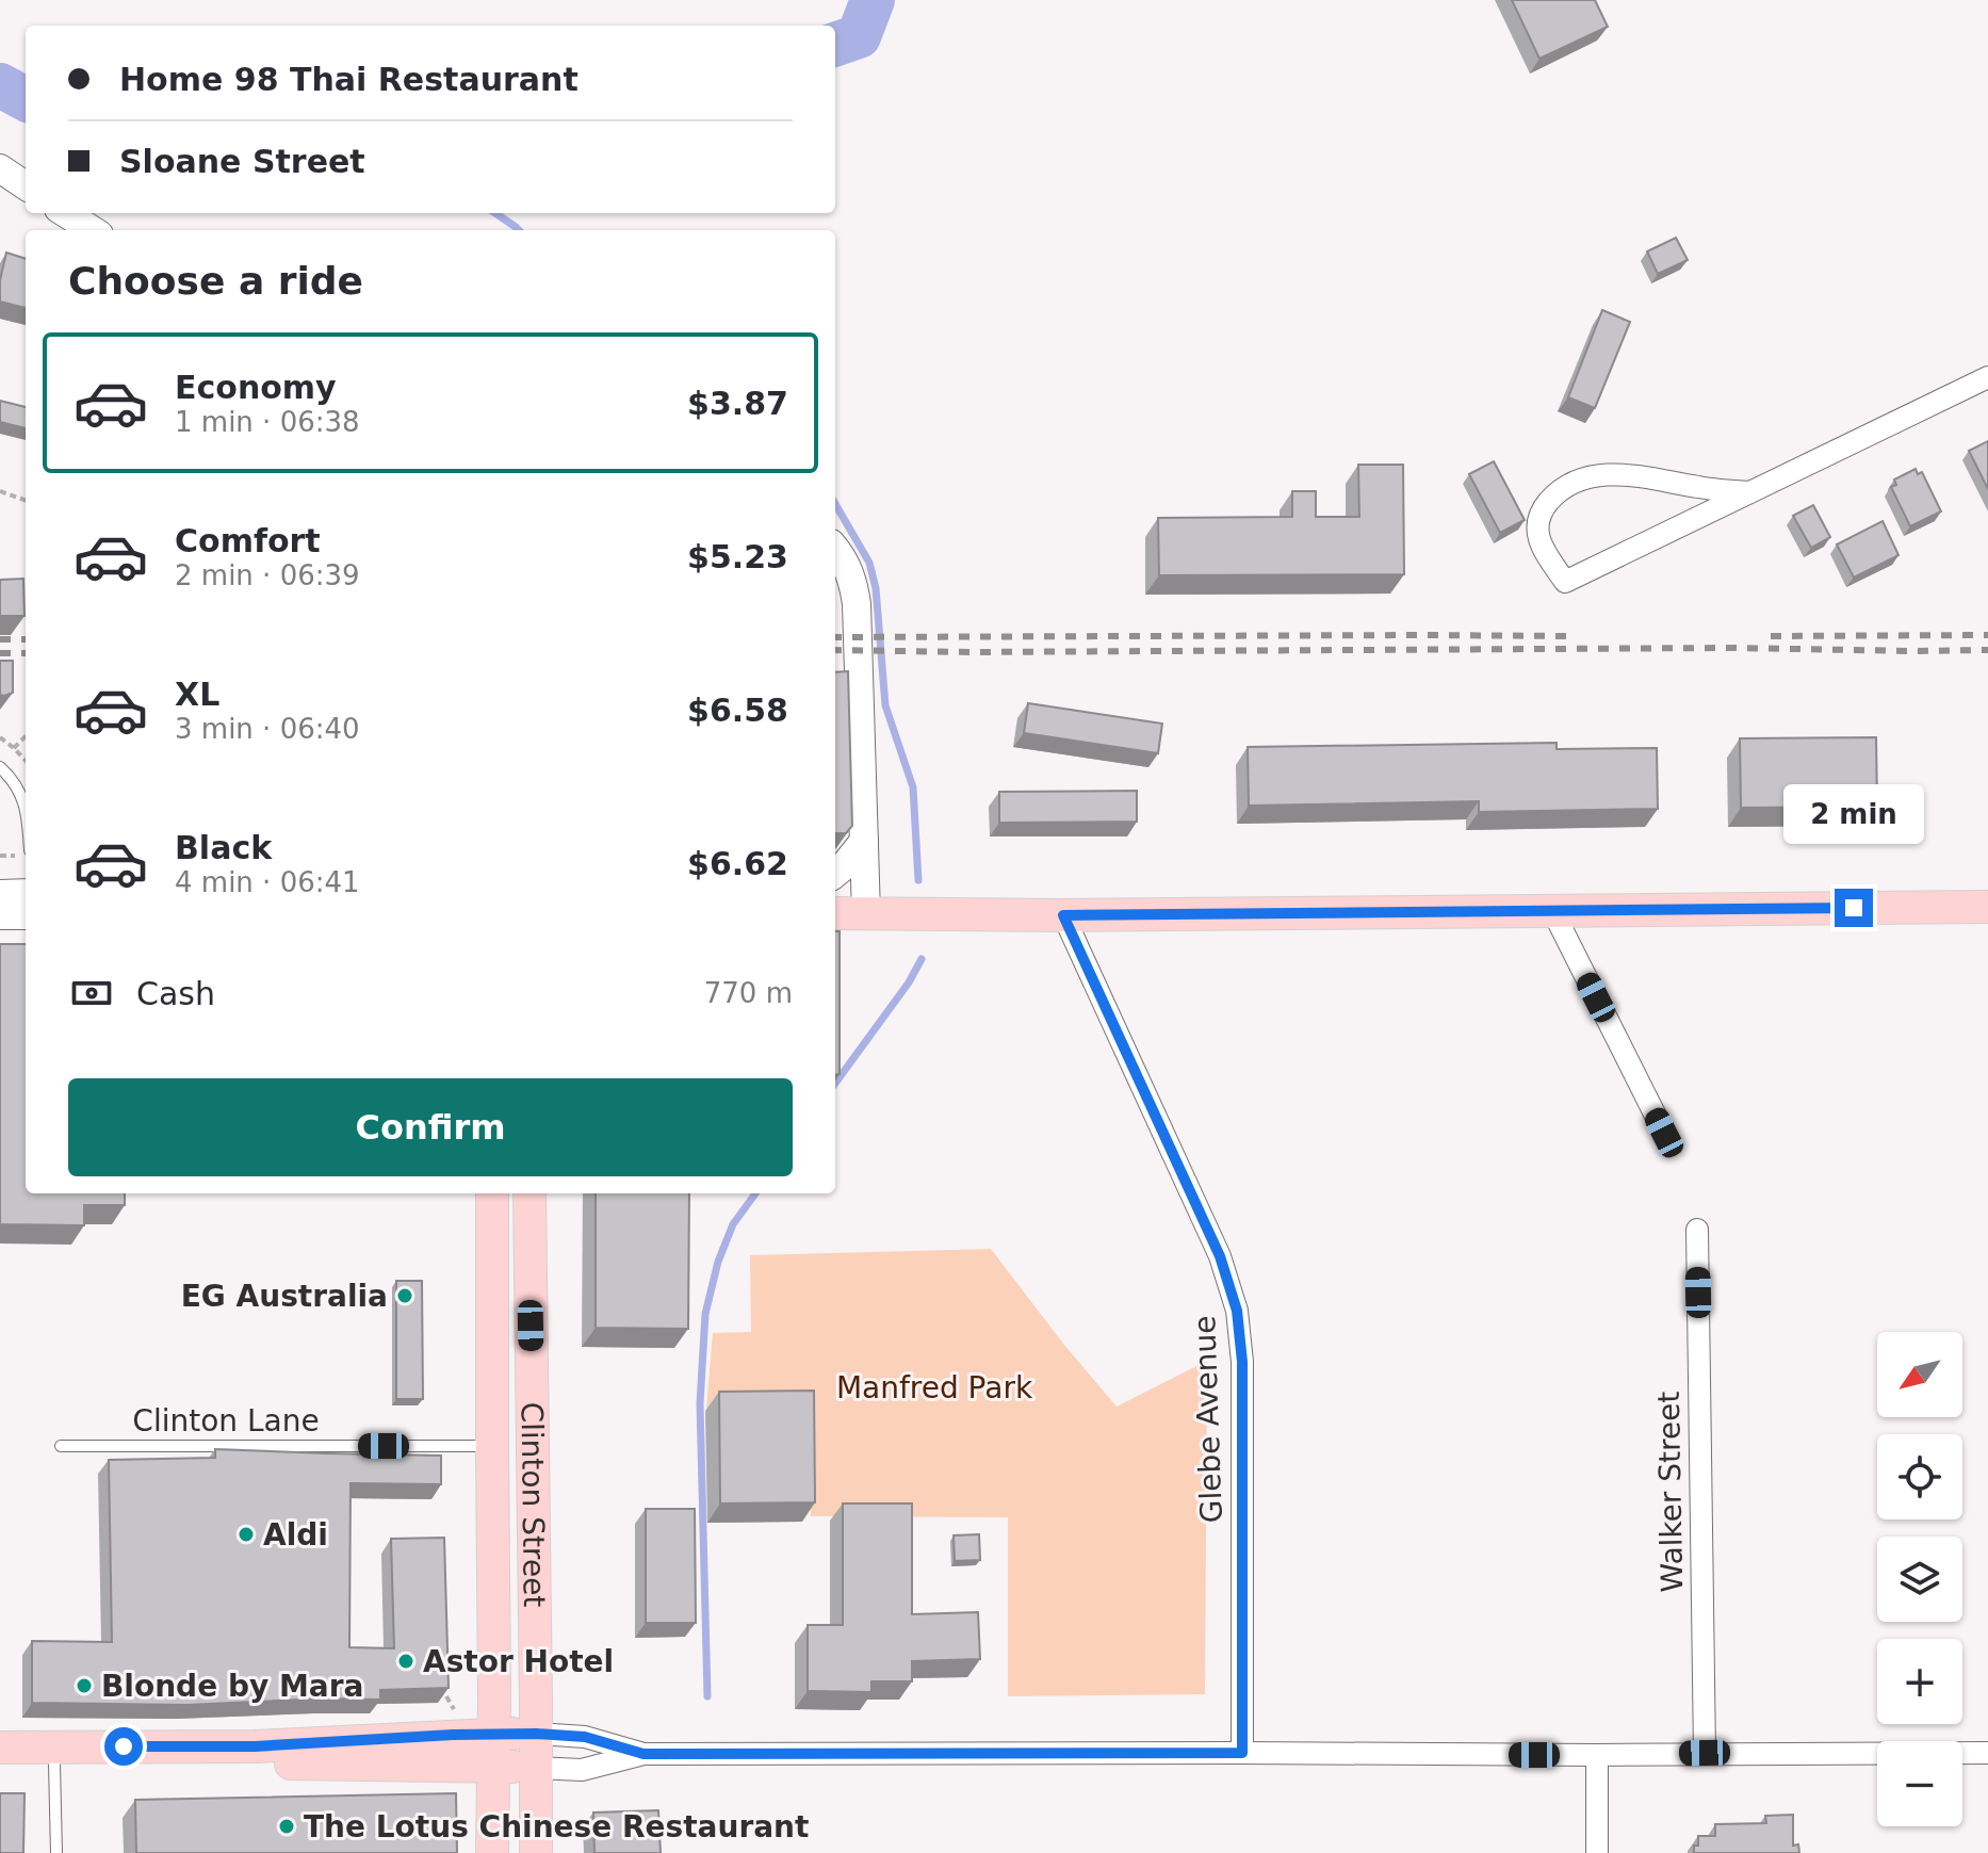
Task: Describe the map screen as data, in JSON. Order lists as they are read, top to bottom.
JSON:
{
  "streets": {
    "main road": ["Clinton Street"],
    "street": ["Glebe Avenue", "Walker Street"],
    "lane": ["Clinton Lane"]
  },
  "crossings": [
    ["Clinton Lane", "Clinton Street"]
  ],
  "parks": ["Manfred Park"],
  "places": [
    "EG Australia",
    "Aldi",
    "Astor Hotel",
    "Blonde by Mara",
    "The Lotus Chinese Restaurant"
  ],
  "north": "bottom left",
  "page": {
    "banner": ["Home 98 Thai Restaurant", "Sloane Street"],
    "heading": "Choose a ride",
    "list": [
      {
        "name": "Economy",
        "note": "1 min · 06:38",
        "value": "$3.87"
      },
      {
        "name": "Comfort",
        "note": "2 min · 06:39",
        "value": "$5.23"
      },
      {
        "name": "XL",
        "note": "3 min · 06:40",
        "value": "$6.58"
      },
      {
        "name": "Black",
        "note": "4 min · 06:41",
        "value": "$6.62"
      }
    ],
    "bubble": "2 min",
    "pay": ["Cash", "770 m"],
    "buttons": "Confirm",
    "map_buttons": ["+", "−"]
  }
}
